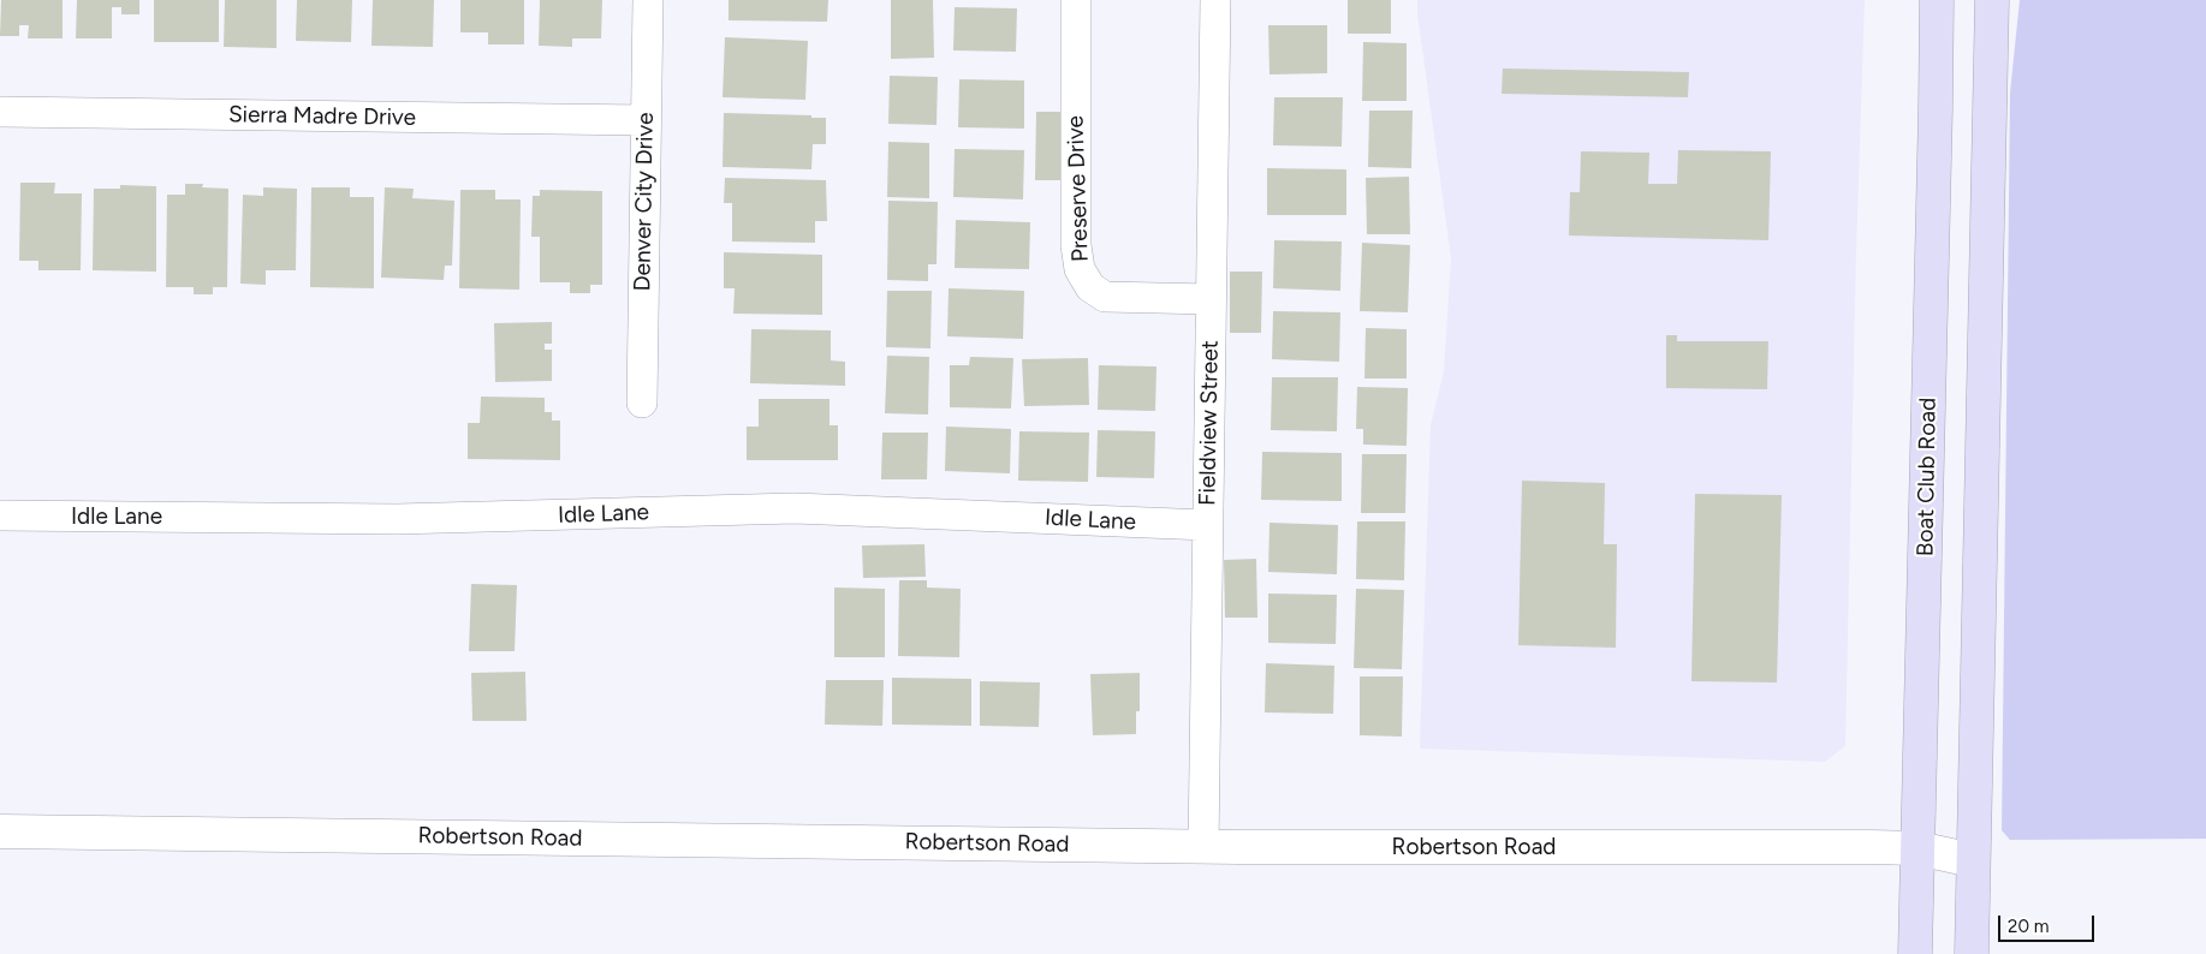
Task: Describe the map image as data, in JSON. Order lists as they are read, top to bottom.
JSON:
{
  "streets": {
    "main road": ["Boat Club Road"],
    "street": [
      "Sierra Madre Drive",
      "Preserve Drive",
      "Denver City Drive",
      "Fieldview Street",
      "Idle Lane",
      "Robertson Road"
    ]
  },
  "crossings": [
    ["Sierra Madre Drive", "Denver City Drive"],
    ["Preserve Drive", "Fieldview Street"],
    ["Fieldview Street", "Idle Lane"],
    ["Fieldview Street", "Robertson Road"],
    ["Boat Club Road", "Robertson Road"]
  ],
  "scale_bar": "20 m"
}
